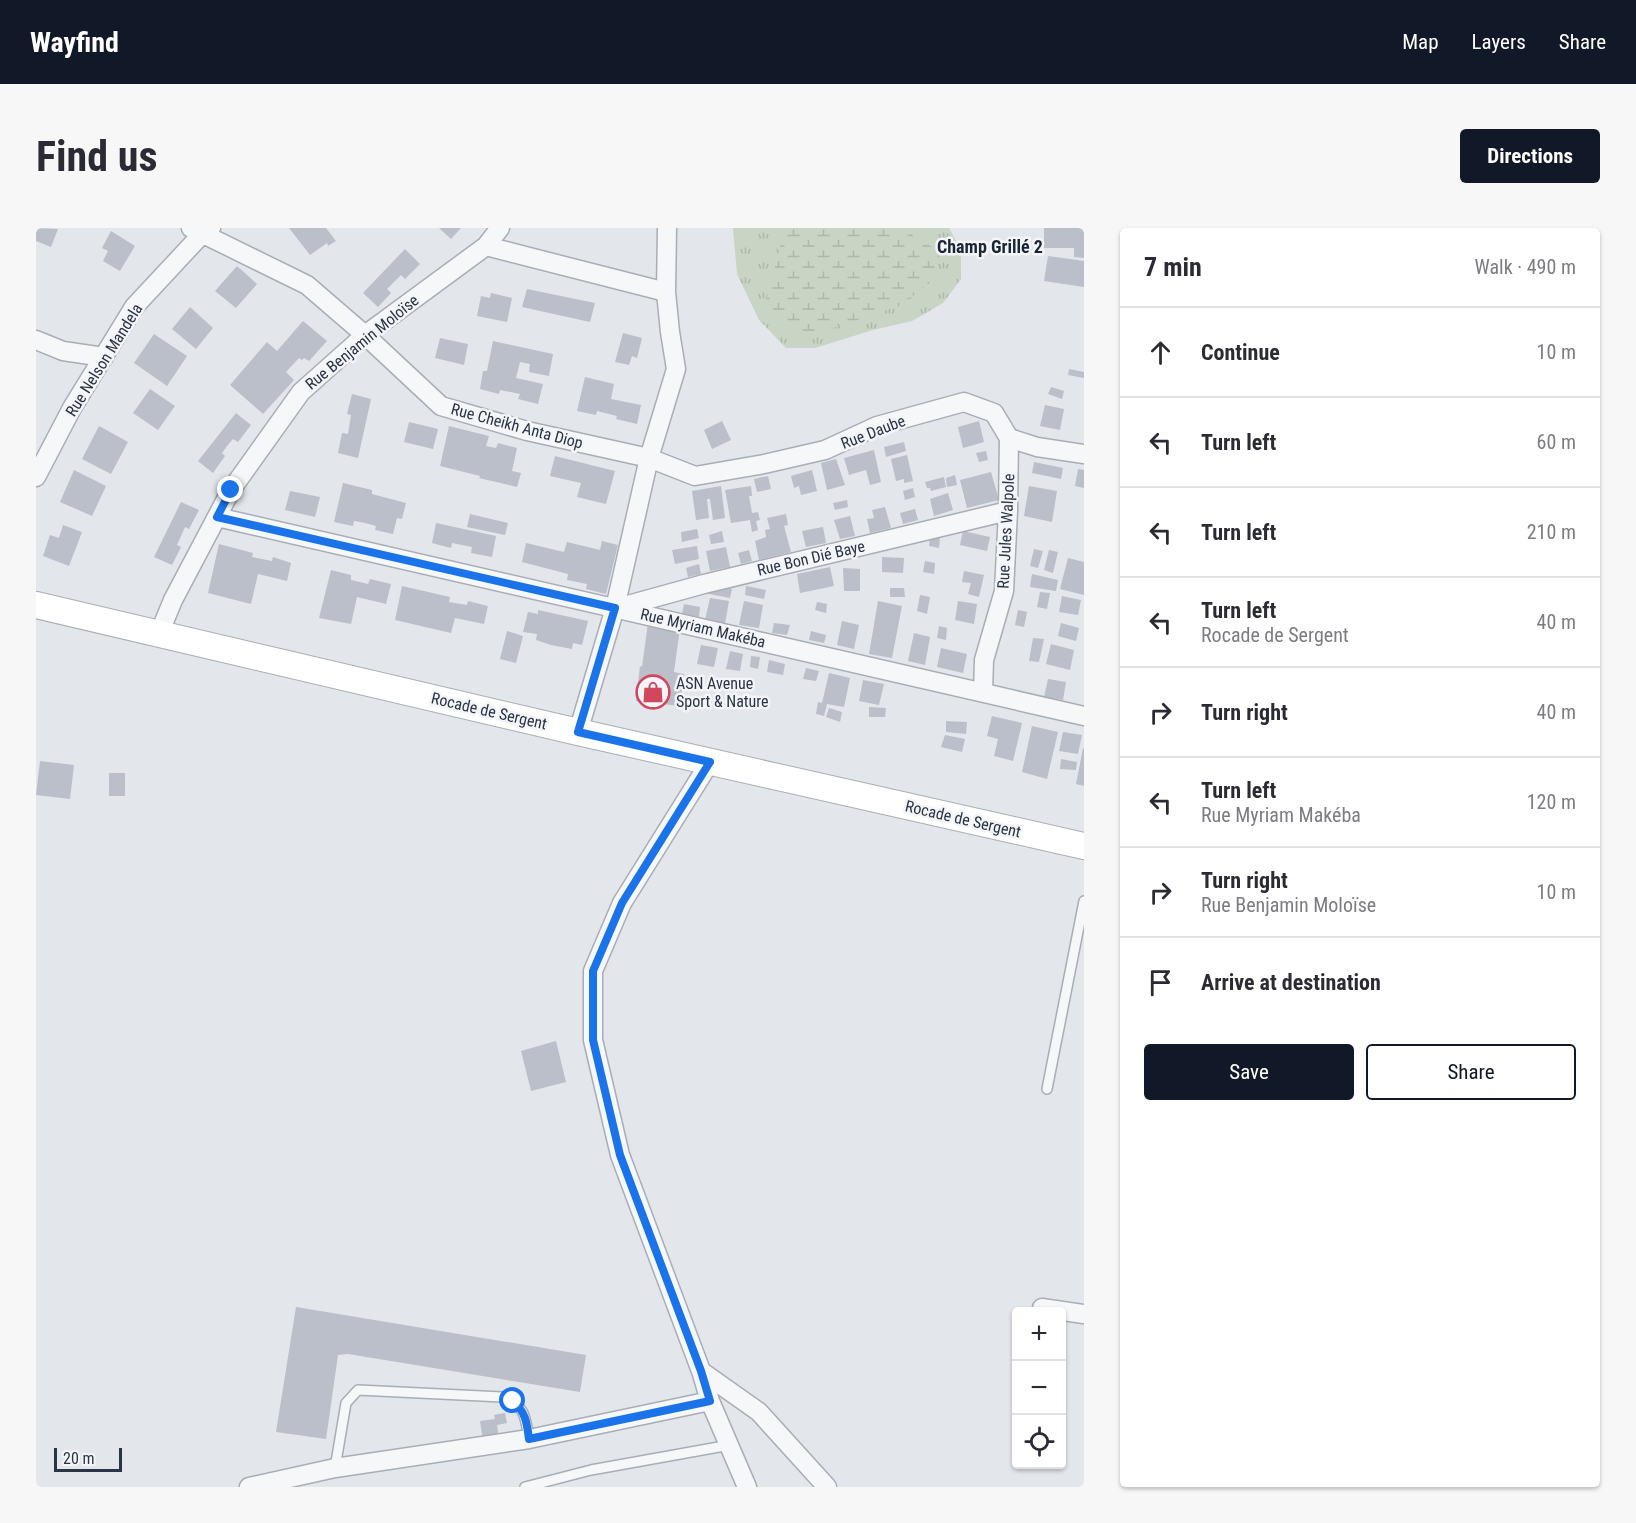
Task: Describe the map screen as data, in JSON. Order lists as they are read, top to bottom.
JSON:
{
  "streets": {
    "main road": ["Rocade de Sergent"],
    "street": [
      "Rue Benjamin Moloïse",
      "Rue Nelson Mandela",
      "Rue Cheikh Anta Diop",
      "Rue Daube",
      "Rue Jules Walpole",
      "Rue Bon Dié Baye",
      "Rue Myriam Makéba"
    ]
  },
  "crossings": [
    ["Rue Benjamin Moloïse", "Rue Cheikh Anta Diop"],
    ["Rue Benjamin Moloïse", "Rue Myriam Makéba"],
    ["Rue Benjamin Moloïse", "Rocade de Sergent"],
    ["Rue Nelson Mandela", "Rue Cheikh Anta Diop"],
    ["Rue Cheikh Anta Diop", "Rue Daube"],
    ["Rue Daube", "Rue Jules Walpole"],
    ["Rue Jules Walpole", "Rue Bon Dié Baye"],
    ["Rue Jules Walpole", "Rue Myriam Makéba"],
    ["Rue Bon Dié Baye", "Rue Myriam Makéba"]
  ],
  "districts": ["Champ Grillé 2"],
  "places": {
    "shop": ["ASN Avenue Sport & Nature"]
  },
  "scale_bar": "20 m",
  "page": {
    "header": "Wayfind",
    "nav": ["Map", "Layers", "Share"],
    "buttons": [
      "Directions",
      ["Save", "Share"]
    ],
    "title": "Find us",
    "heading": ["7 min", "Walk · 490 m"],
    "list": [
      ["Continue", "10 m"],
      ["Turn left", "60 m"],
      ["Turn left", "210 m"],
      ["Turn left", "Rocade de Sergent", "40 m"],
      ["Turn right", "40 m"],
      ["Turn left", "Rue Myriam Makéba", "120 m"],
      ["Turn right", "Rue Benjamin Moloïse", "10 m"],
      "Arrive at destination"
    ],
    "map_buttons": ["+", "−"],
    "scale": "20 m"
  }
}
